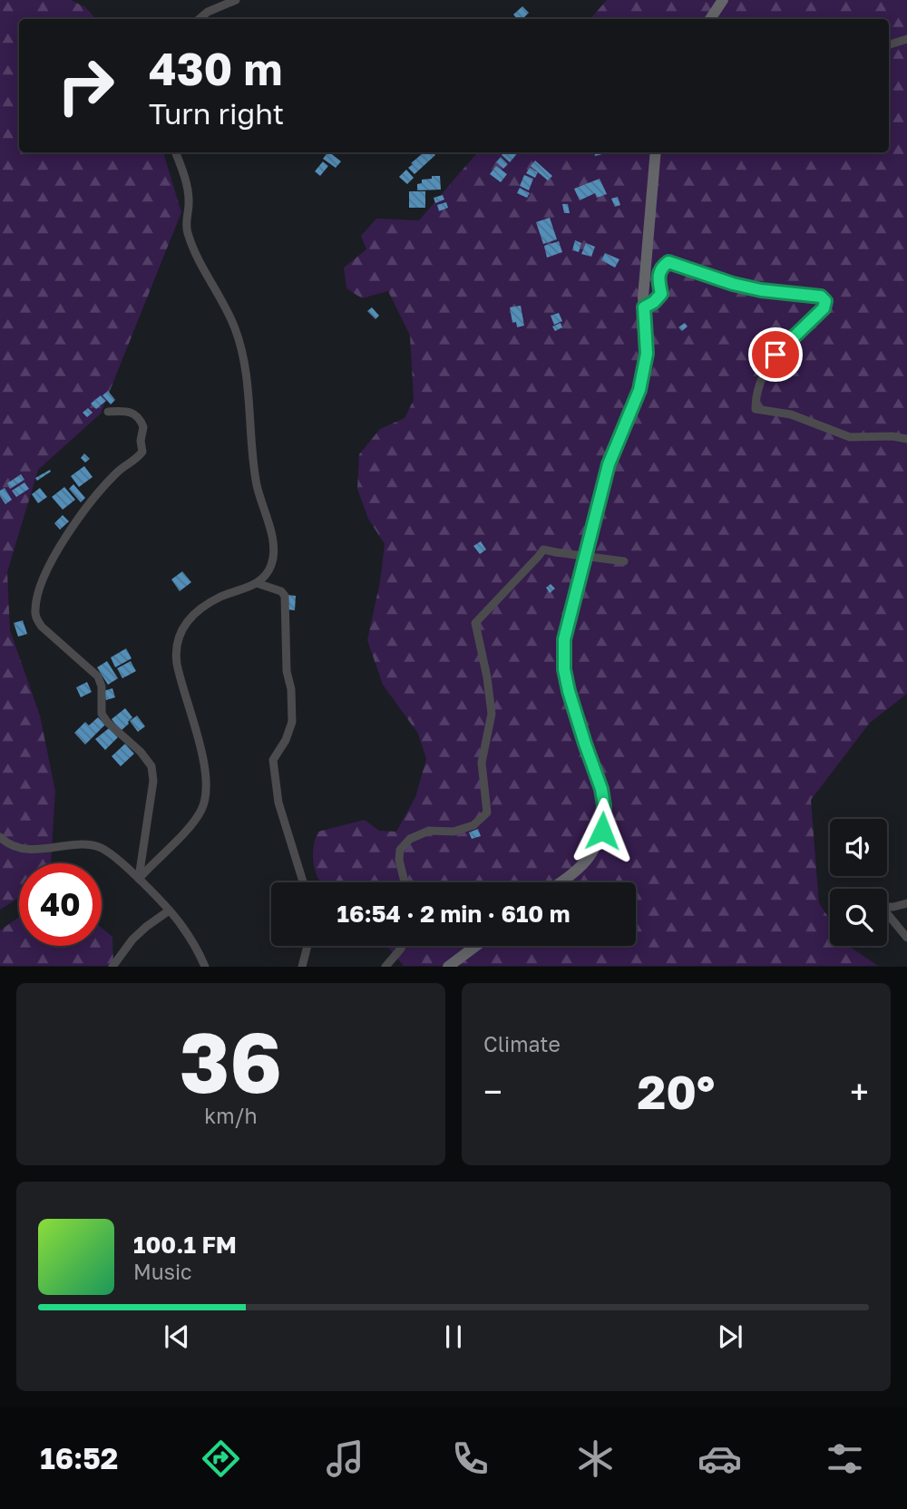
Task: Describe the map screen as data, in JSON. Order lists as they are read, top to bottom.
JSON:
{
  "page": {
    "turn": ["430 m", "Turn right"],
    "limit": "40",
    "trip": "16:54 · 2 min · 610 m",
    "tile": [
      ["36", "km/h"],
      "Climate"
    ],
    "heat": ["−", "20°", "+"],
    "song": ["100.1 FM", "Music"],
    "tabs": "16:52"
  }
}
